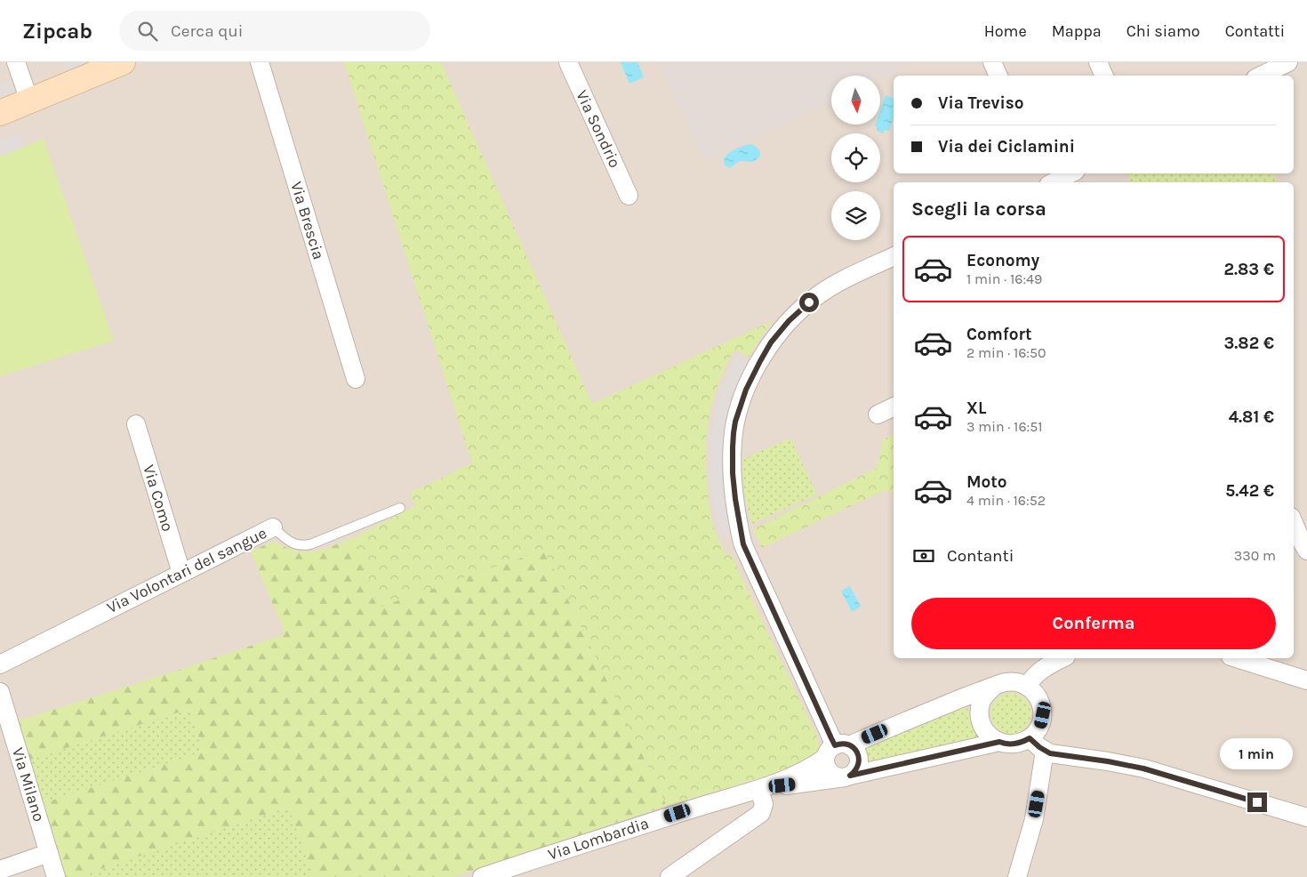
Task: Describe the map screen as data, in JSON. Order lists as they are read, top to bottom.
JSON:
{
  "streets": {
    "street": [
      "Via Sondrio",
      "Via Brescia",
      "Via Como",
      "Via Volontari del sangue",
      "Via Milano",
      "Via Lombardia"
    ]
  },
  "crossings": [
    ["Via Como", "Via Volontari del sangue"]
  ],
  "north": "bottom",
  "page": {
    "header": "Zipcab",
    "search": "Cerca qui",
    "nav": [
      "Home",
      "Mappa",
      "Chi siamo",
      "Contatti"
    ],
    "banner": ["Via Treviso", "Via dei Ciclamini"],
    "heading": "Scegli la corsa",
    "list": [
      {
        "name": "Economy",
        "note": "1 min · 16:49",
        "value": "2.83 €"
      },
      {
        "name": "Comfort",
        "note": "2 min · 16:50",
        "value": "3.82 €"
      },
      {
        "name": "XL",
        "note": "3 min · 16:51",
        "value": "4.81 €"
      },
      {
        "name": "Moto",
        "note": "4 min · 16:52",
        "value": "5.42 €"
      }
    ],
    "pay": ["Contanti", "330 m"],
    "buttons": "Conferma",
    "bubble": "1 min"
  }
}
